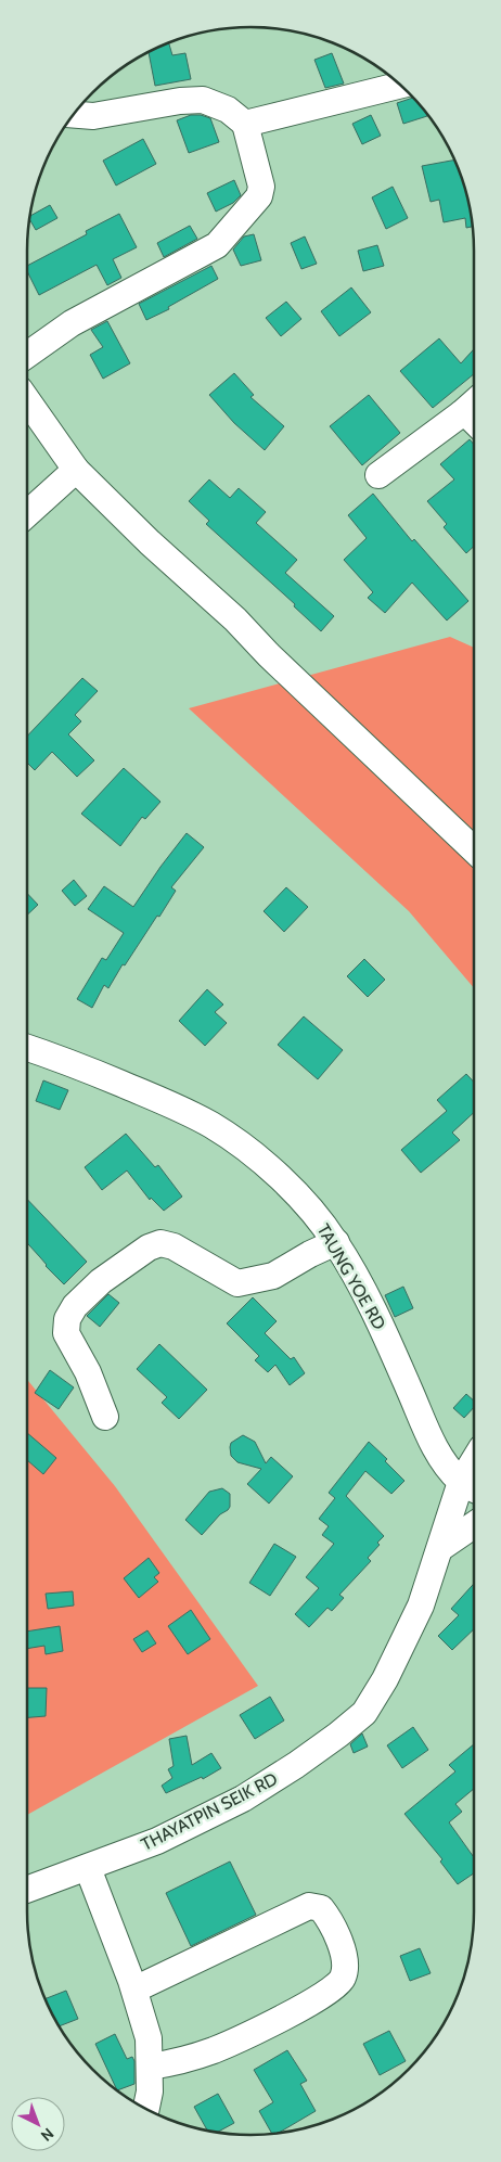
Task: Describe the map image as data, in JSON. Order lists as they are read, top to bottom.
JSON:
{
  "streets": {
    "street": ["TAUNG YOE RD", "THAYATPIN SEIK RD"]
  },
  "crossings": [
    ["TAUNG YOE RD", "THAYATPIN SEIK RD"]
  ],
  "north": "bottom right"
}
